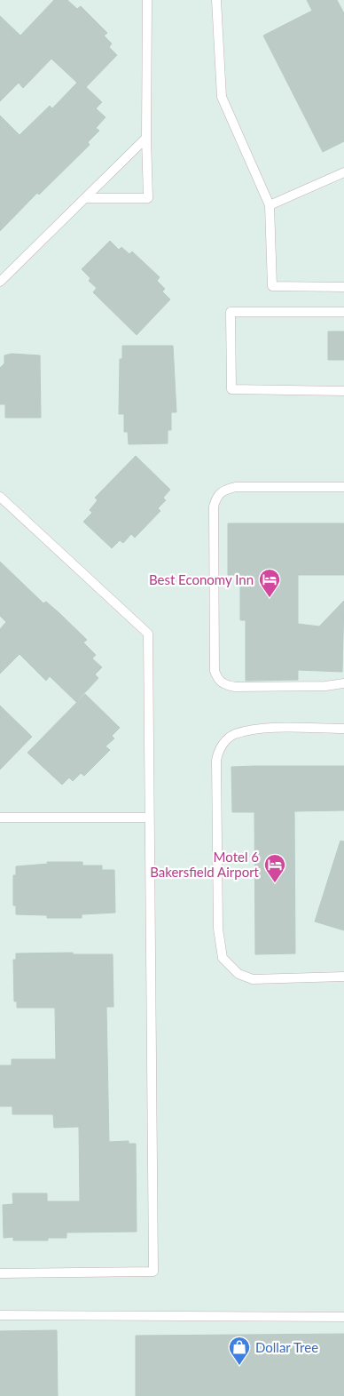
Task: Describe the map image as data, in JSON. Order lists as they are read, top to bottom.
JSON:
{
  "places": {
    "hotel": ["Best Economy Inn", "Motel 6 Bakersfield Airport"],
    "shop": ["Dollar Tree"]
  }
}
